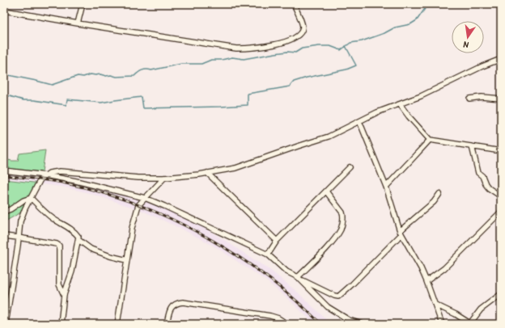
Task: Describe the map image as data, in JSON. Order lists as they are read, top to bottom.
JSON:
{
  "north": "bottom"
}
